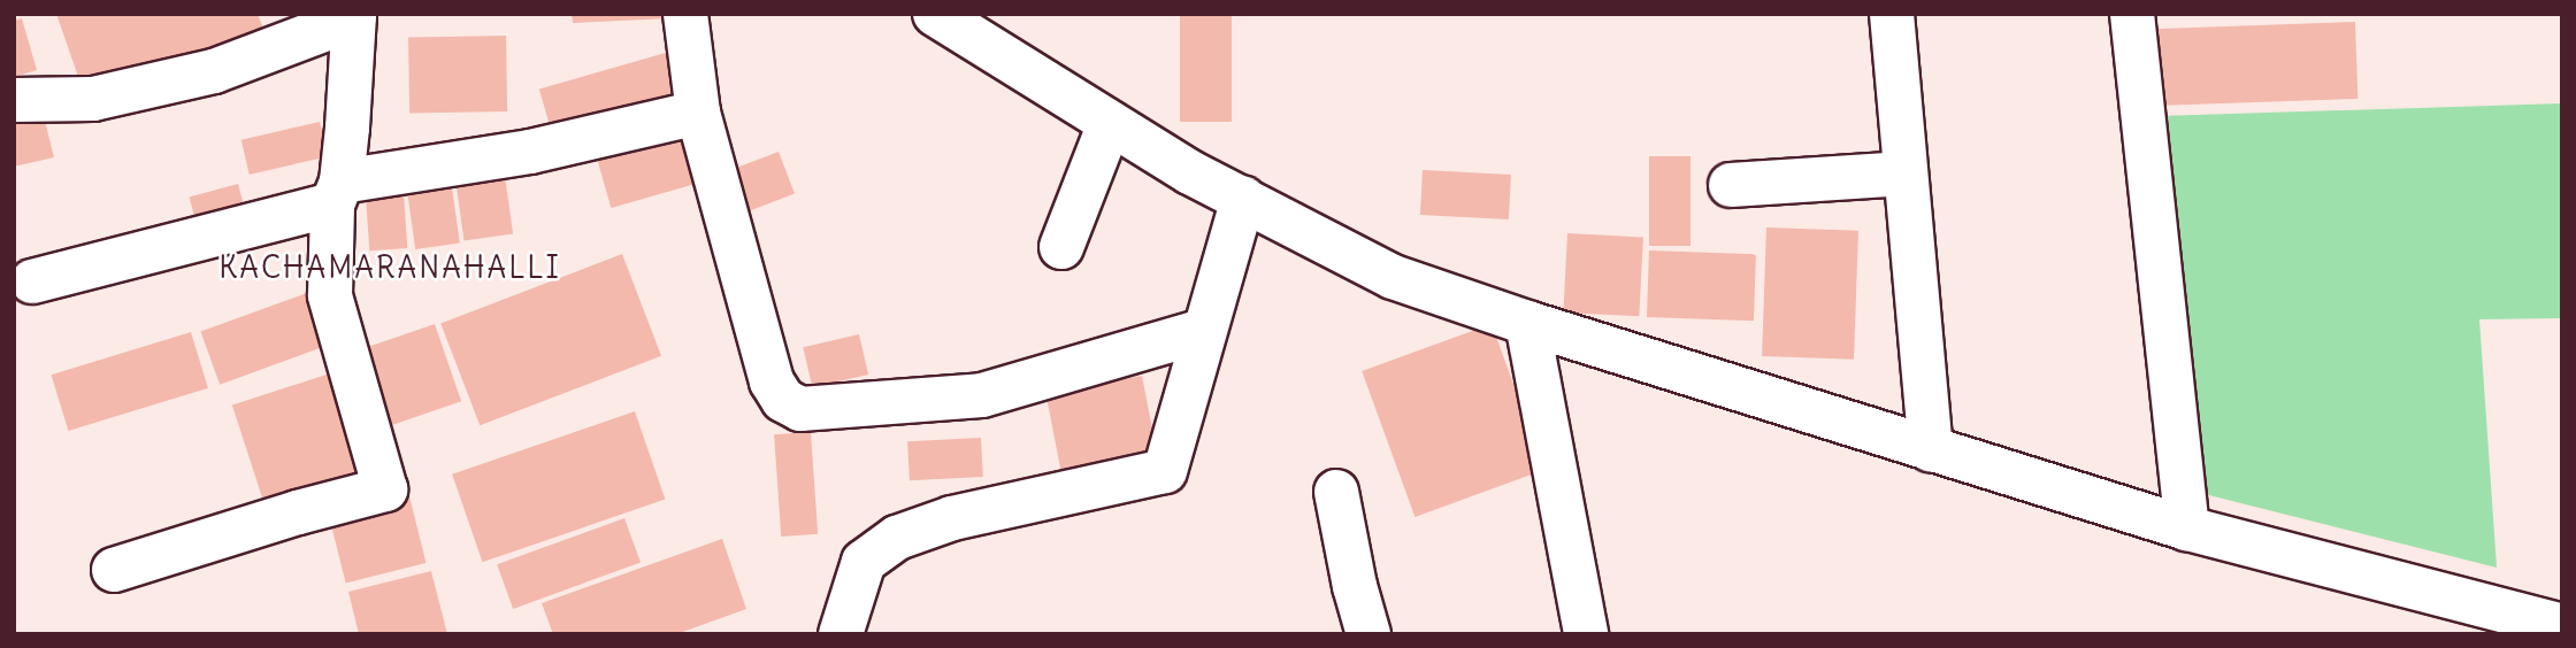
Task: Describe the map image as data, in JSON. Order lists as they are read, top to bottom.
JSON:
{
  "districts": ["KACHAMARANAHALLI"]
}
